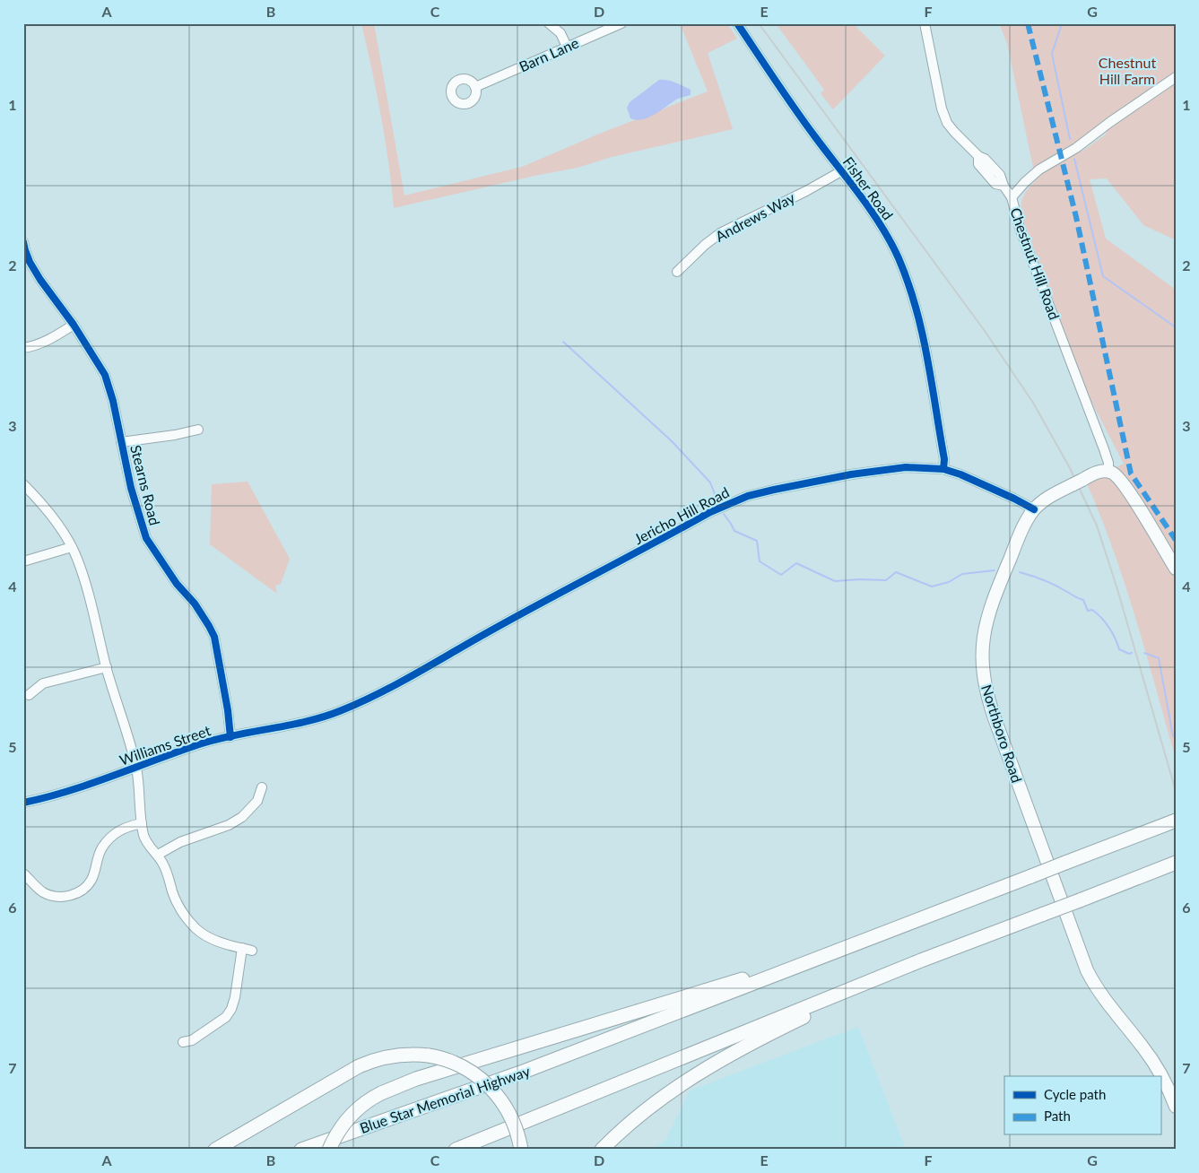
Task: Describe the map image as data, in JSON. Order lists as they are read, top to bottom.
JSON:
{
  "streets": {
    "highway": ["Blue Star Memorial Highway"],
    "main road": ["Northboro Road"],
    "street": [
      "Barn Lane",
      "Fisher Road",
      "Andrews Way",
      "Chestnut Hill Road",
      "Stearns Road",
      "Jericho Hill Road",
      "Williams Street"
    ]
  },
  "crossings": [
    ["Fisher Road", "Andrews Way"],
    ["Fisher Road", "Jericho Hill Road"],
    ["Chestnut Hill Road", "Northboro Road"],
    ["Stearns Road", "Williams Street"],
    ["Jericho Hill Road", "Northboro Road"],
    ["Jericho Hill Road", "Williams Street"]
  ],
  "parks": ["Chestnut Hill Farm"],
  "legend": ["Cycle path", "Path"],
  "grid": {
    "columns": [
      "A",
      "B",
      "C",
      "D",
      "E",
      "F",
      "G"
    ],
    "rows": [
      "1",
      "2",
      "3",
      "4",
      "5",
      "6",
      "7"
    ]
  }
}
